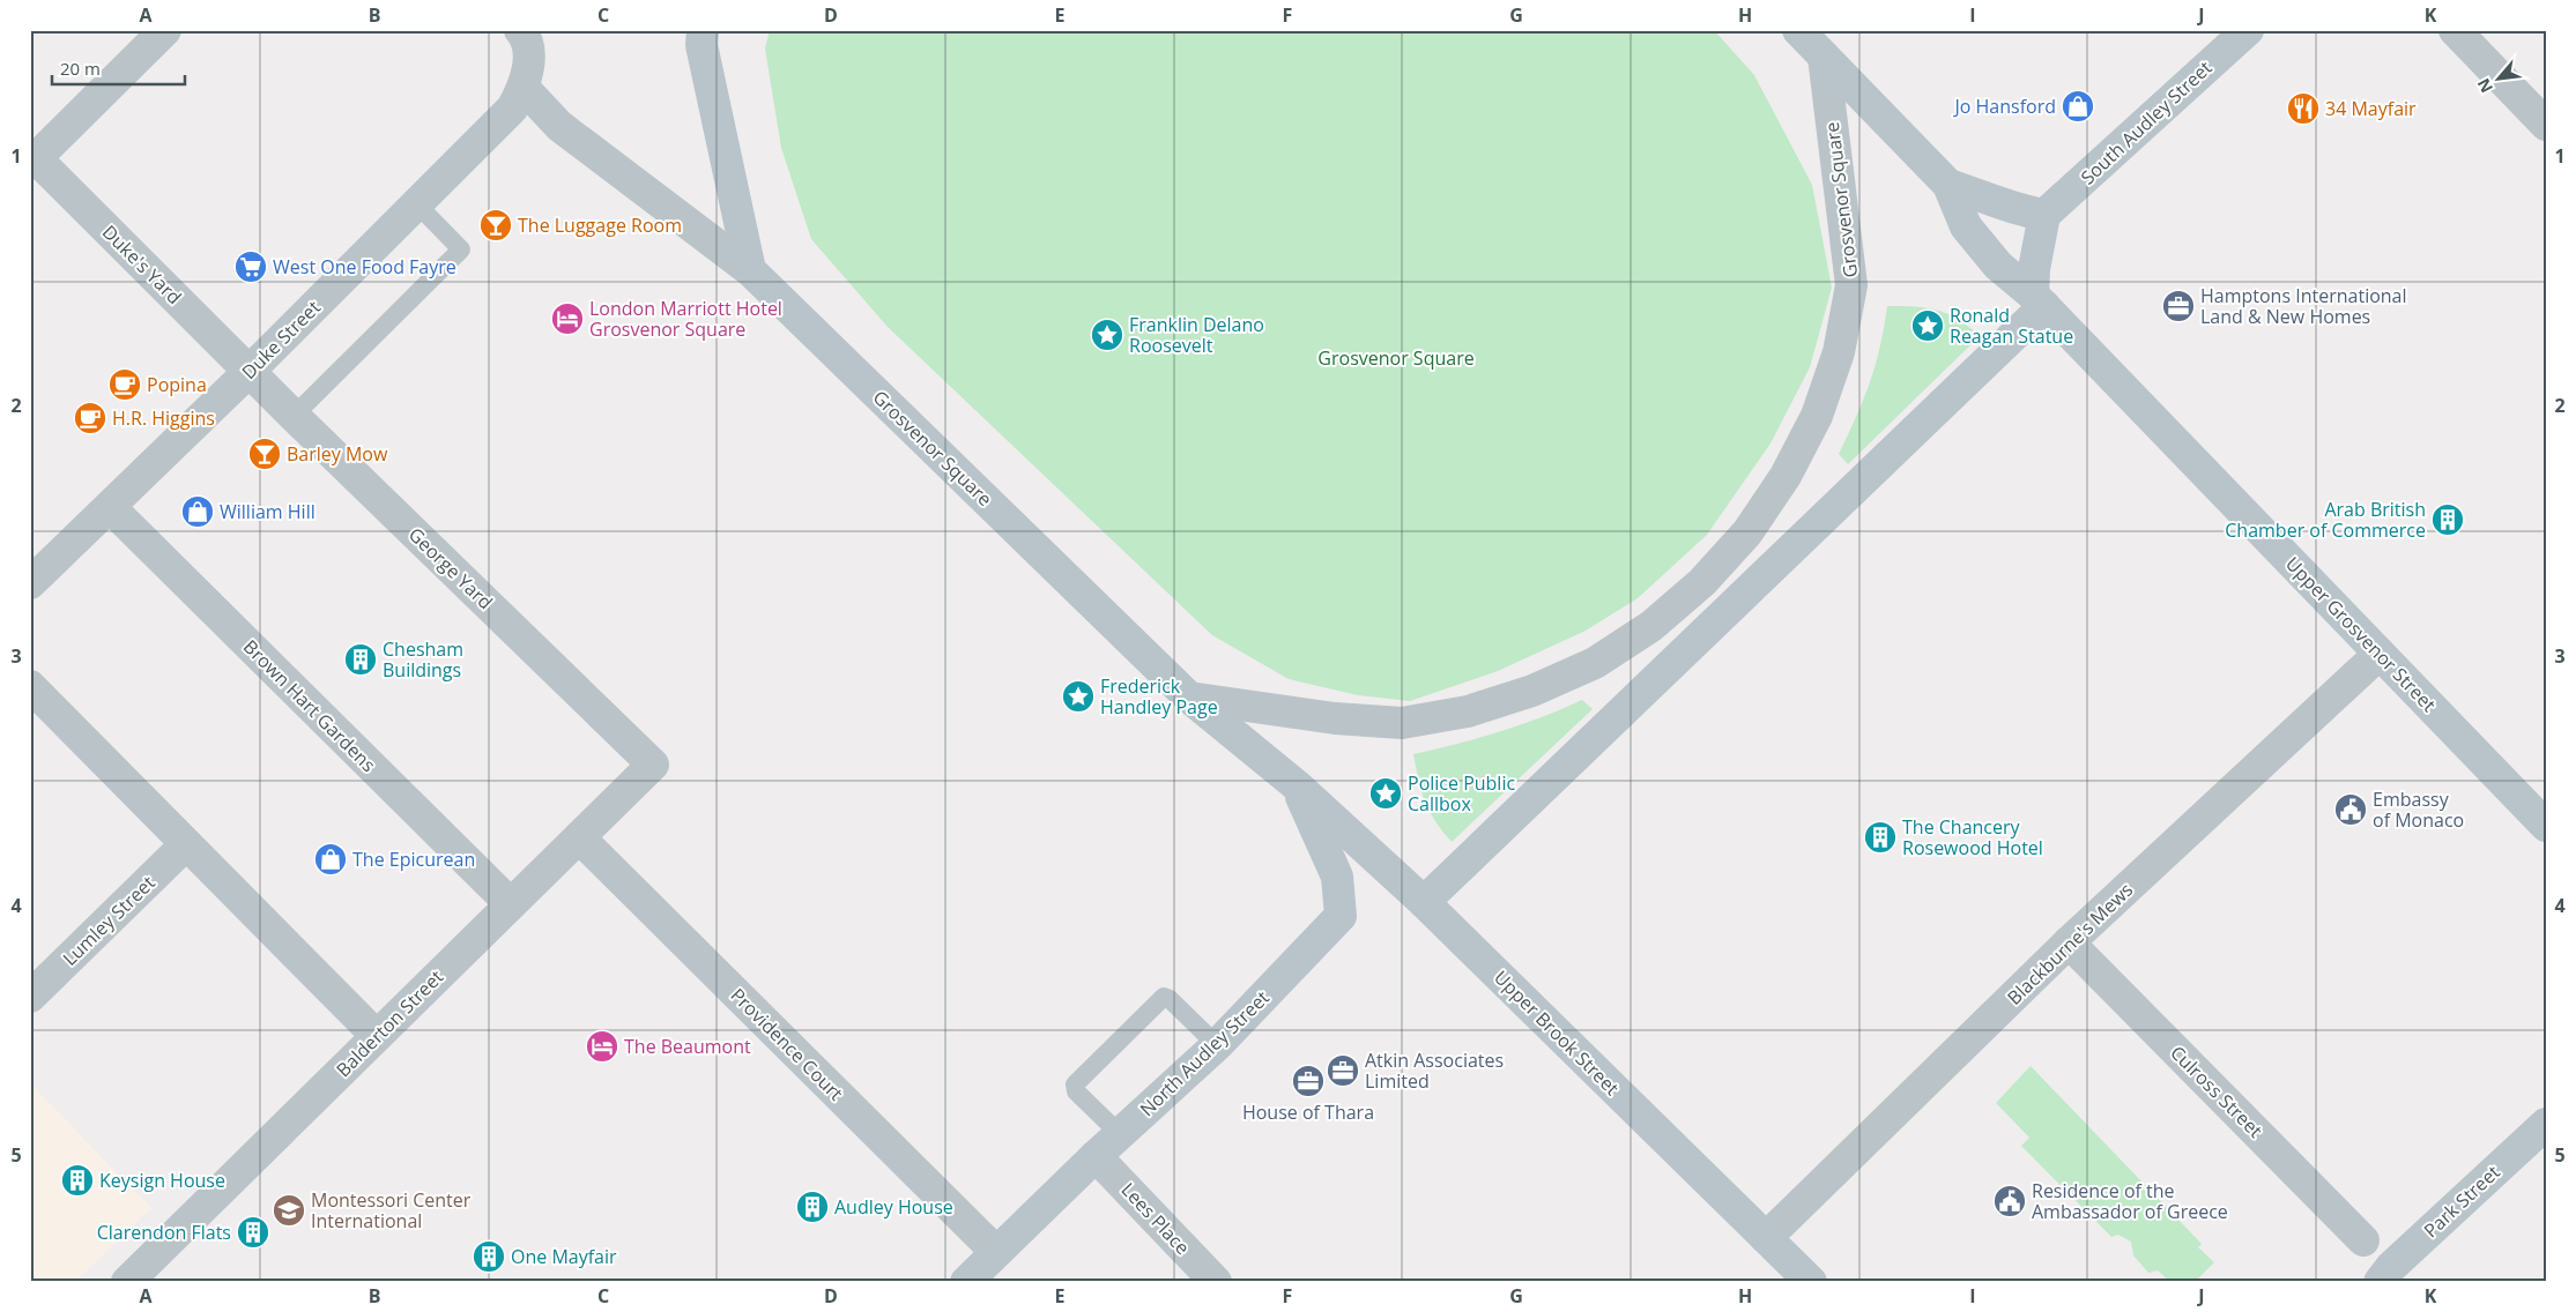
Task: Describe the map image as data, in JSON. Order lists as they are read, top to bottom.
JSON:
{
  "streets": {
    "street": [
      "South Audley Street",
      "Grosvenor Square",
      "Duke's Yard",
      "Duke Street",
      "George Yard",
      "Upper Grosvenor Street",
      "Brown Hart Gardens",
      "Lumley Street",
      "Blackburne's Mews",
      "Balderton Street",
      "Upper Brook Street",
      "Providence Court",
      "North Audley Street",
      "Culross Street",
      "Park Street",
      "Lees Place"
    ]
  },
  "crossings": [
    ["Grosvenor Square", "Duke Street"],
    ["Grosvenor Square", "Upper Brook Street"],
    ["Grosvenor Square", "North Audley Street"],
    ["Duke's Yard", "Duke Street"],
    ["Duke's Yard", "George Yard"],
    ["Duke Street", "George Yard"],
    ["Duke Street", "Brown Hart Gardens"],
    ["George Yard", "Balderton Street"],
    ["Upper Grosvenor Street", "Blackburne's Mews"],
    ["Brown Hart Gardens", "Balderton Street"],
    ["Blackburne's Mews", "Upper Brook Street"],
    ["Blackburne's Mews", "Culross Street"],
    ["Balderton Street", "Providence Court"],
    ["Upper Brook Street", "North Audley Street"],
    ["Providence Court", "North Audley Street"],
    ["North Audley Street", "Lees Place"]
  ],
  "parks": ["Grosvenor Square"],
  "places": {
    "shop": ["Jo Hansford", "William Hill", "The Epicurean"],
    "restaurant": ["34 Mayfair"],
    "bar": ["The Luggage Room", "Barley Mow"],
    "supermarket": ["West One Food Fayre"],
    "office": ["Hamptons International Land & New Homes", "Atkin Associates Limited", "House of Thara"],
    "hotel": ["London Marriott Hotel Grosvenor Square", "The Beaumont"],
    "place": [
      "Ronald Reagan Statue",
      "Franklin Delano Roosevelt",
      "Frederick Handley Page",
      "Police Public Callbox"
    ],
    "cafe": ["Popina", "H.R. Higgins"],
    "building": [
      "Arab British Chamber of Commerce",
      "Chesham Buildings",
      "The Chancery Rosewood Hotel",
      "Keysign House",
      "Audley House",
      "Clarendon Flats",
      "One Mayfair"
    ],
    "public building": ["Embassy of Monaco", "Residence of the Ambassador of Greece"],
    "school or university": ["Montessori Center International"]
  },
  "scale_bar": "20 m",
  "north": "bottom left",
  "grid": {
    "columns": [
      "A",
      "B",
      "C",
      "D",
      "E",
      "F",
      "G",
      "H",
      "I",
      "J",
      "K"
    ],
    "rows": [
      "1",
      "2",
      "3",
      "4",
      "5"
    ]
  }
}
